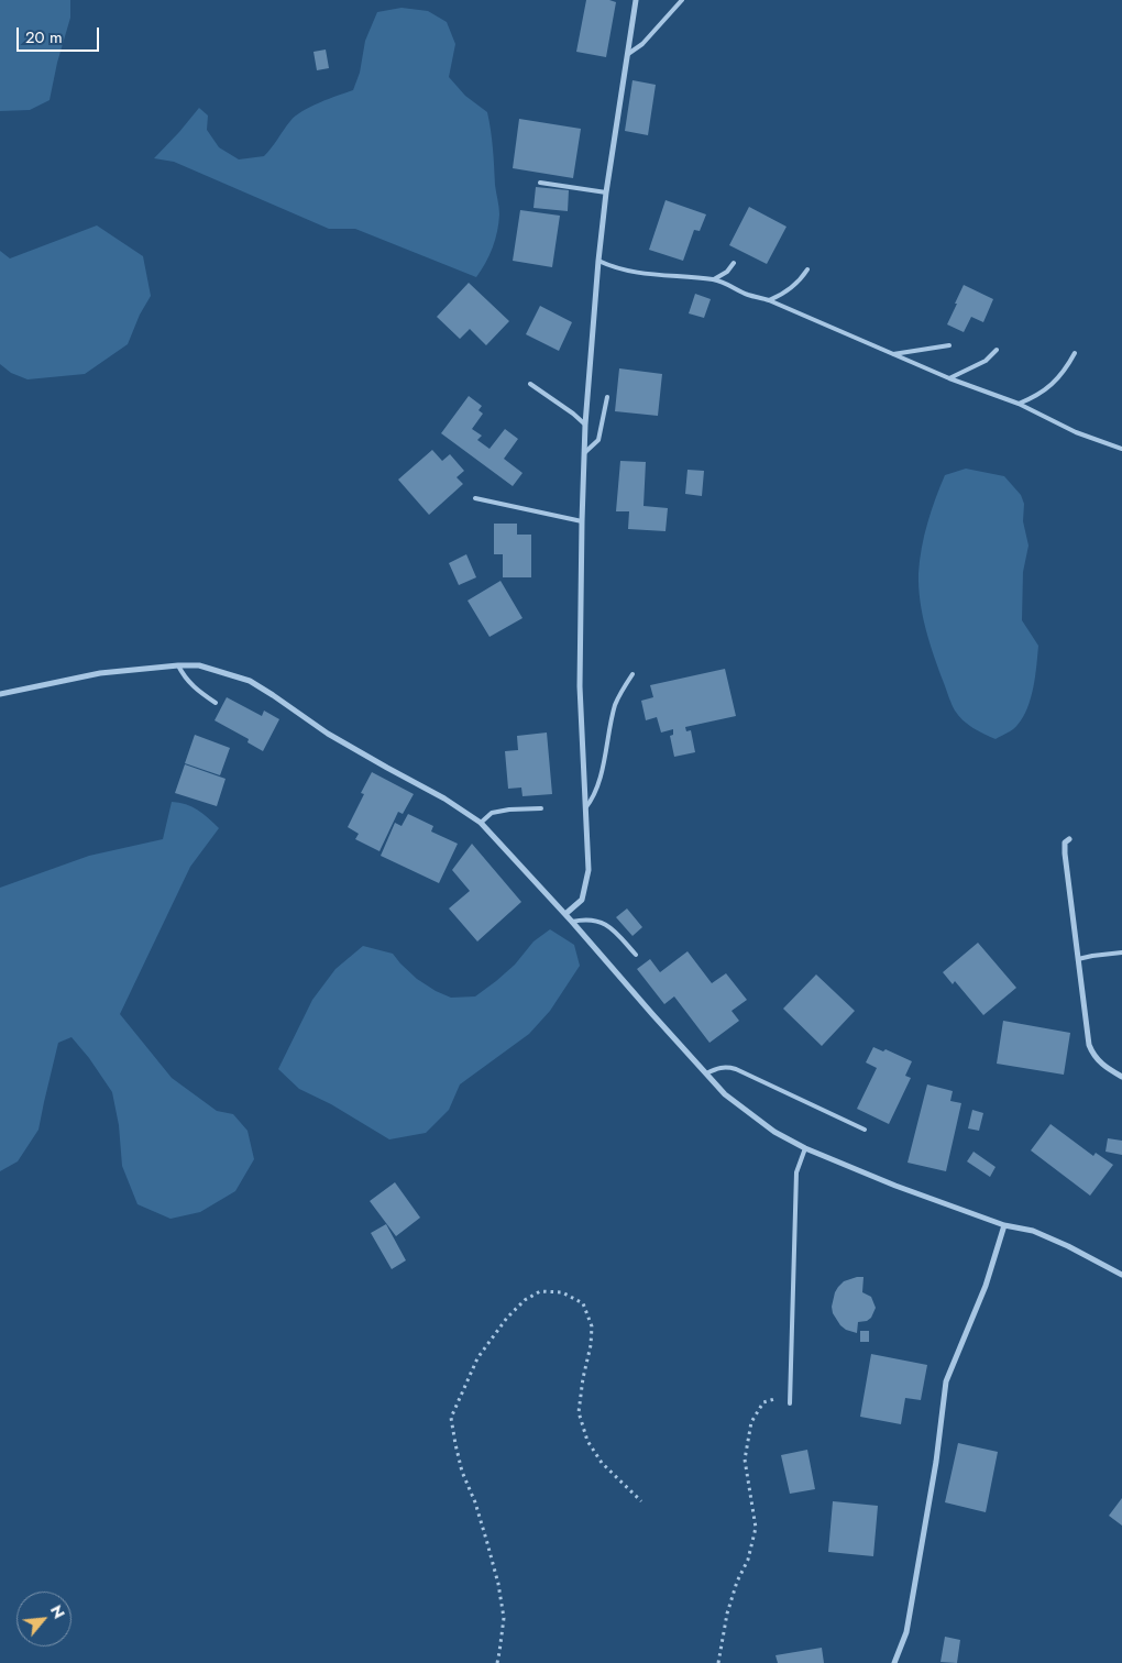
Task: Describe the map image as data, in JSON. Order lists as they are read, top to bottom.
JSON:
{
  "scale_bar": "20 m",
  "north": "top right"
}
